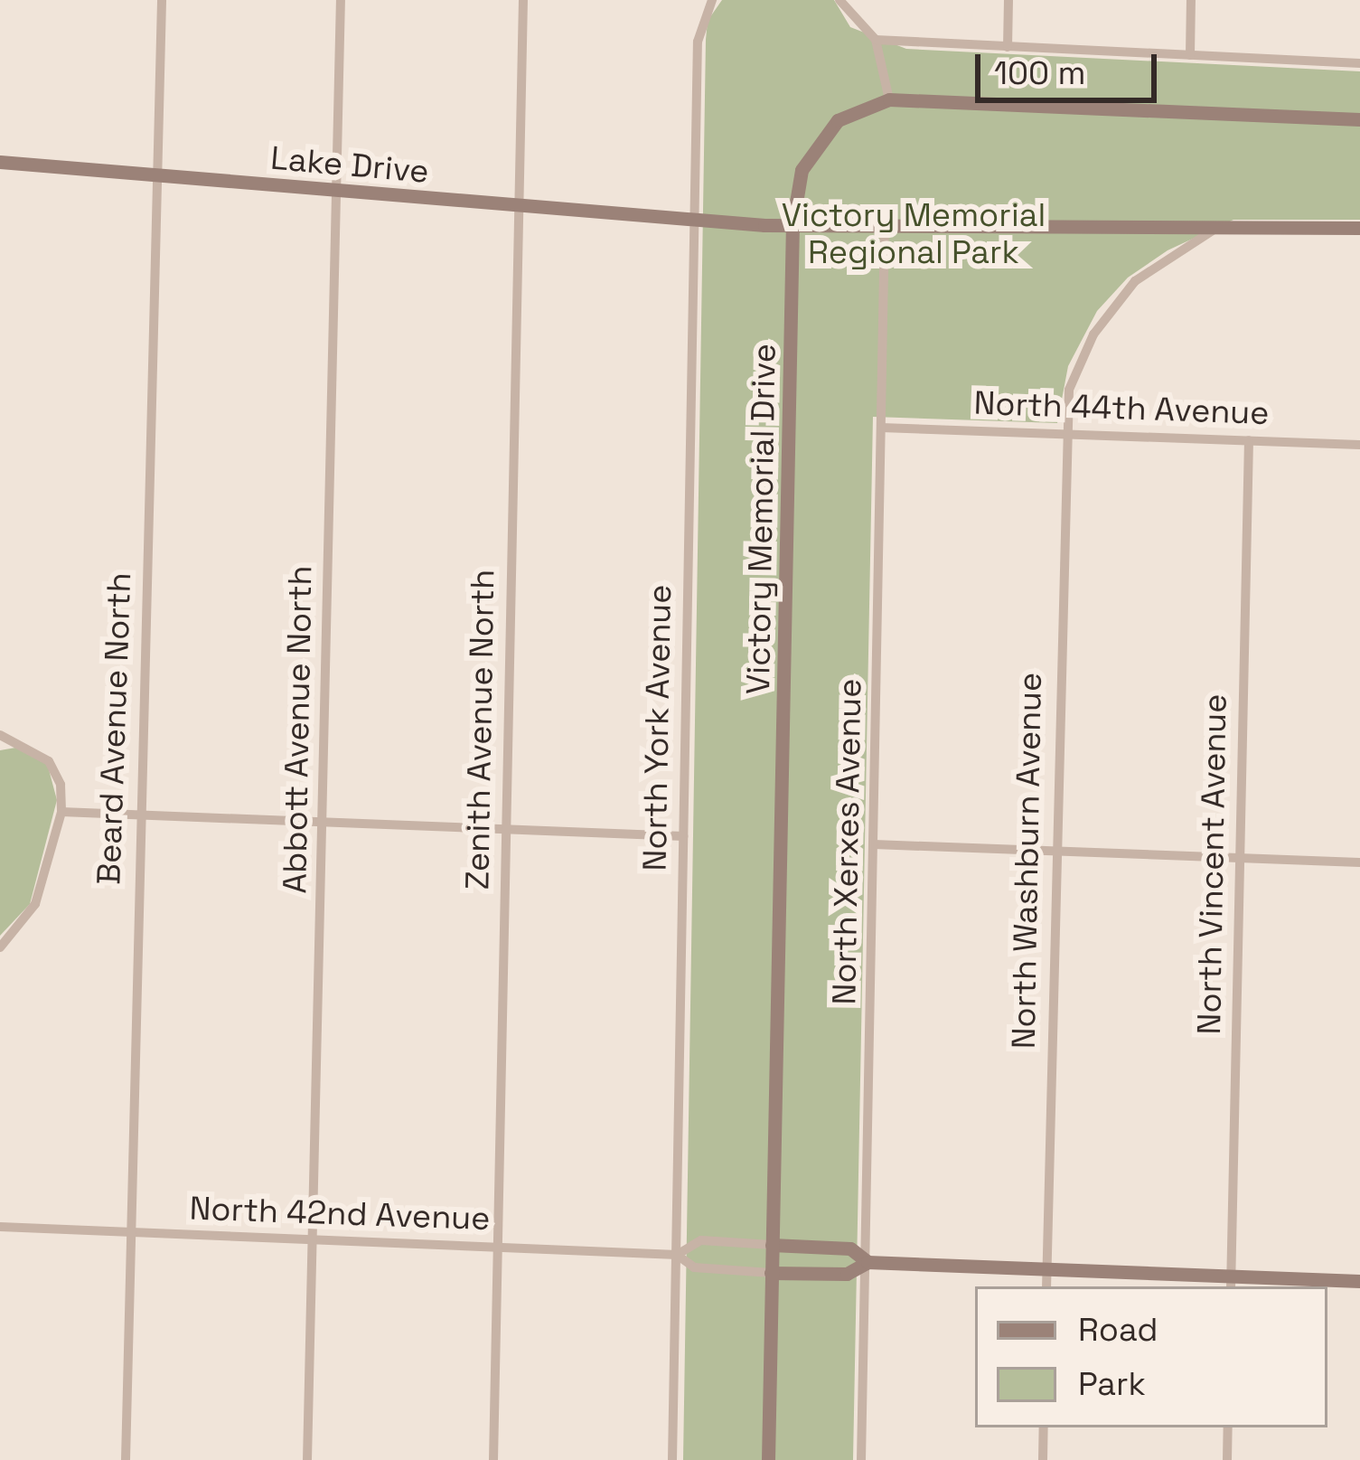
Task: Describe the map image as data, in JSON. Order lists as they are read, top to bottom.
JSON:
{
  "streets": {
    "street": [
      "Lake Drive",
      "North 44th Avenue",
      "Victory Memorial Drive",
      "North York Avenue",
      "Beard Avenue North",
      "Abbott Avenue North",
      "Zenith Avenue North",
      "North Xerxes Avenue",
      "North Washburn Avenue",
      "North Vincent Avenue",
      "North 42nd Avenue"
    ]
  },
  "crossings": [
    ["Lake Drive", "Victory Memorial Drive"],
    ["Lake Drive", "North York Avenue"],
    ["Lake Drive", "Beard Avenue North"],
    ["Lake Drive", "Abbott Avenue North"],
    ["Lake Drive", "Zenith Avenue North"],
    ["Lake Drive", "North Xerxes Avenue"],
    ["Lake Drive", "North Washburn Avenue"],
    ["North 44th Avenue", "North Xerxes Avenue"],
    ["North 44th Avenue", "North Washburn Avenue"],
    ["North 44th Avenue", "North Vincent Avenue"],
    ["Victory Memorial Drive", "North 42nd Avenue"],
    ["North York Avenue", "North 42nd Avenue"],
    ["Beard Avenue North", "North 42nd Avenue"],
    ["Abbott Avenue North", "North 42nd Avenue"],
    ["Zenith Avenue North", "North 42nd Avenue"],
    ["North Xerxes Avenue", "North 42nd Avenue"],
    ["North Washburn Avenue", "North 42nd Avenue"],
    ["North Vincent Avenue", "North 42nd Avenue"]
  ],
  "parks": ["Victory Memorial Regional Park"],
  "legend": ["Road", "Park"],
  "scale_bar": "100 m"
}
